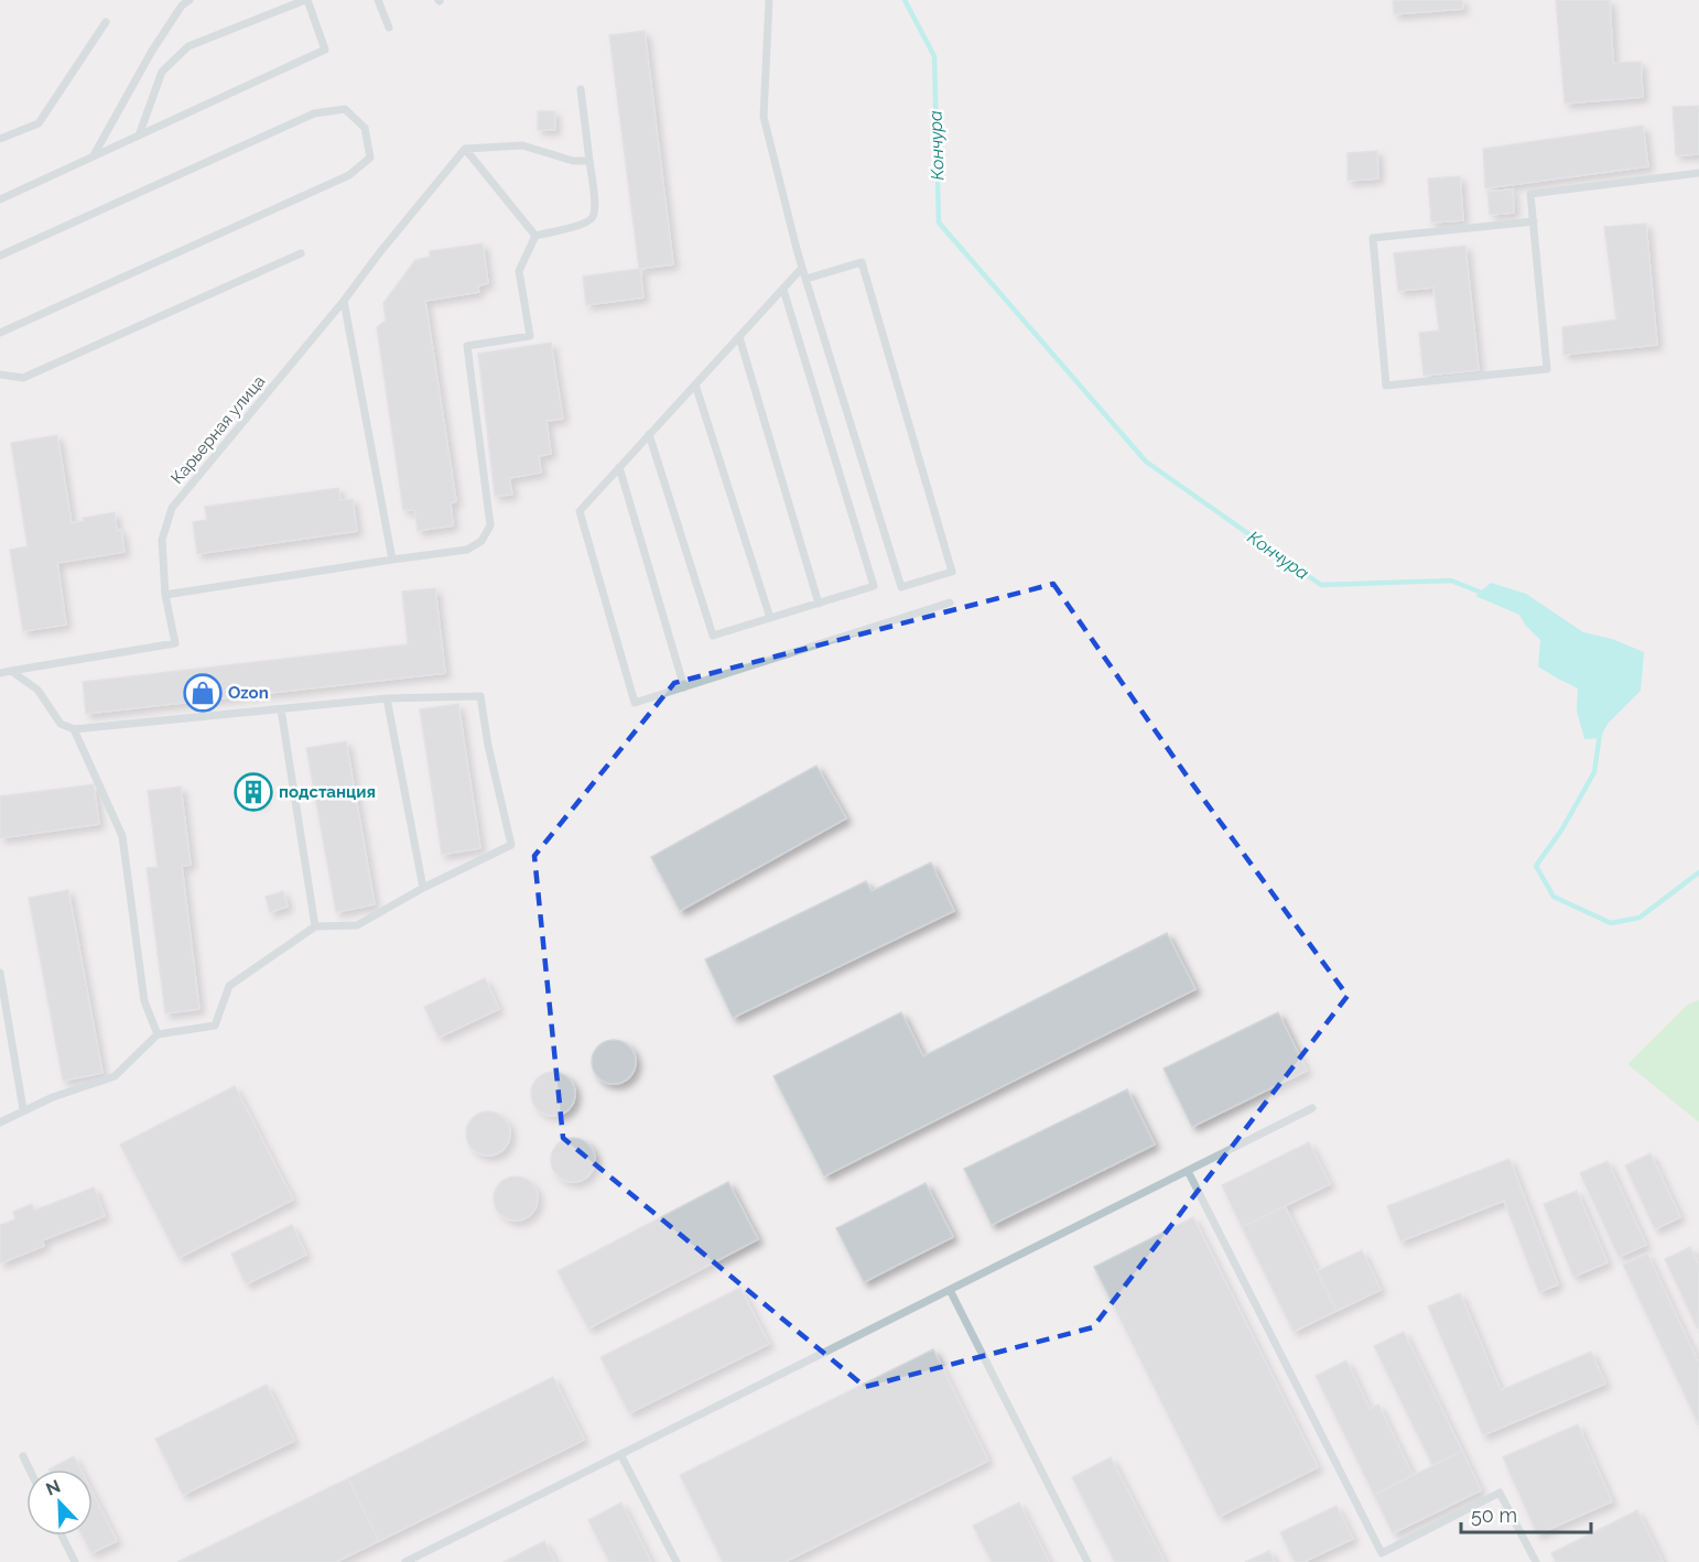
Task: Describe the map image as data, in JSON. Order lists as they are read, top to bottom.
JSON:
{
  "streets": {
    "lane": ["Карьерная улица"]
  },
  "water": ["Кончура"],
  "places": {
    "shop": ["Ozon"],
    "building": ["подстанция"]
  },
  "scale_bar": "50 m",
  "north": "top left"
}
